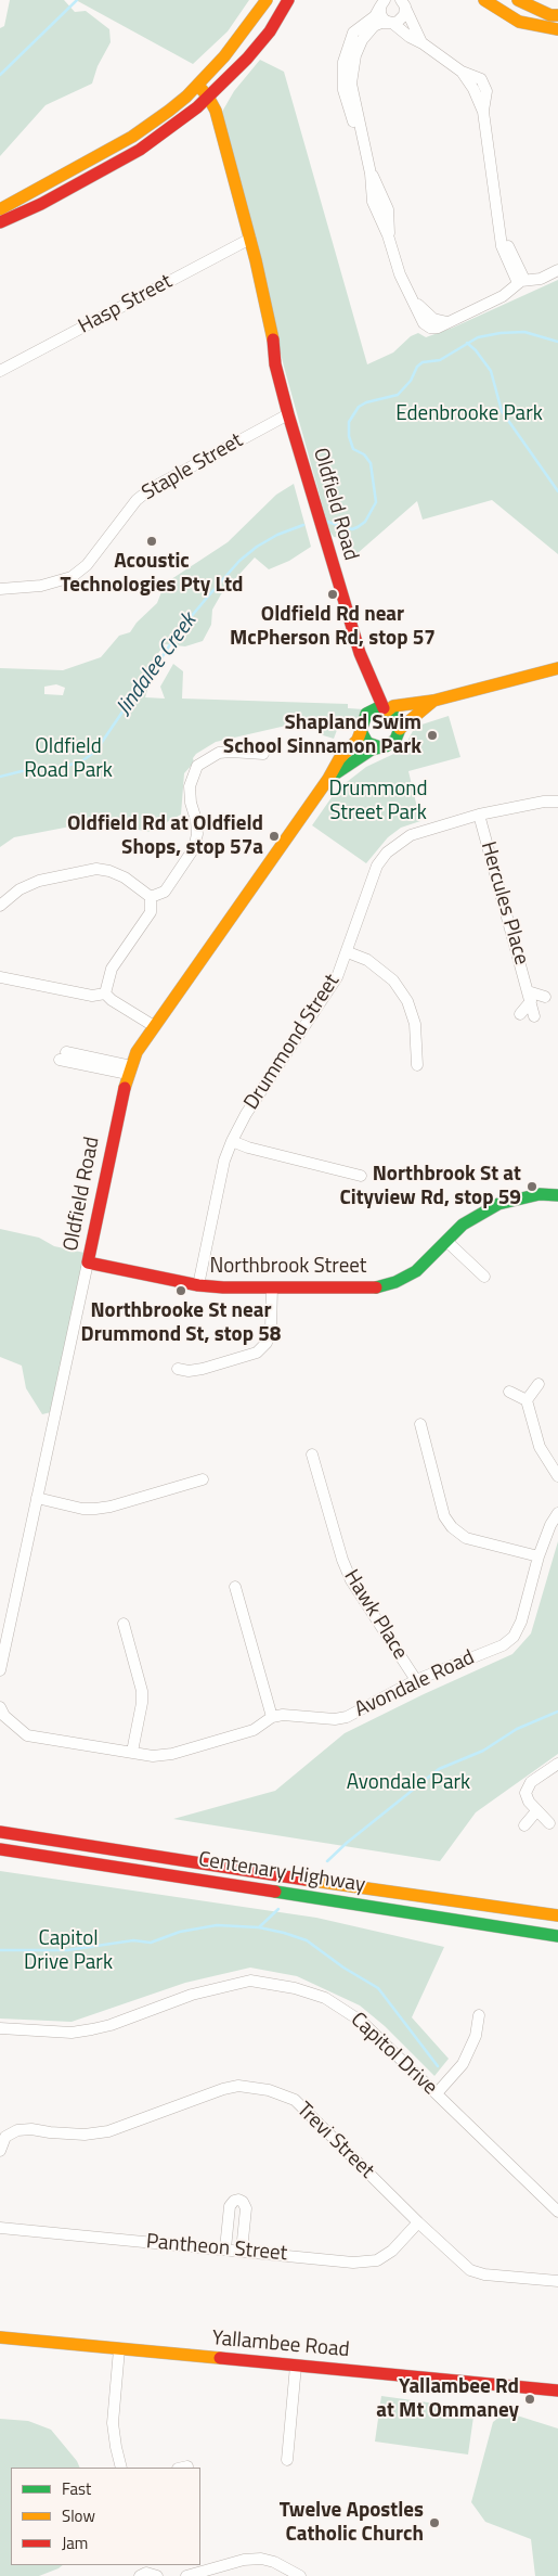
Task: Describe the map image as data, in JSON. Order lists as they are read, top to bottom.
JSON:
{
  "streets": {
    "main road": [
      "Oldfield Road",
      "Northbrook Street",
      "Centenary Highway",
      "Yallambee Road"
    ],
    "street": [
      "Hasp Street",
      "Staple Street",
      "Hercules Place",
      "Drummond Street",
      "Hawk Place",
      "Avondale Road",
      "Capitol Drive",
      "Trevi Street",
      "Pantheon Street"
    ]
  },
  "crossings": [
    ["Hasp Street", "Oldfield Road"],
    ["Staple Street", "Oldfield Road"],
    ["Oldfield Road", "Northbrook Street"],
    ["Hercules Place", "Drummond Street"],
    ["Drummond Street", "Northbrook Street"],
    ["Hawk Place", "Avondale Road"],
    ["Trevi Street", "Pantheon Street"]
  ],
  "water": ["Jindalee Creek"],
  "parks": [
    "Edenbrooke Park",
    "Oldfield Road Park",
    "Drummond Street Park",
    "Avondale Park",
    "Capitol Drive Park"
  ],
  "places": [
    "Acoustic Technologies Pty Ltd",
    "Oldfield Rd near McPherson Rd, stop 57",
    "Shapland Swim School Sinnamon Park",
    "Oldfield Rd at Oldfield Shops, stop 57a",
    "Northbrook St at Cityview Rd, stop 59",
    "Northbrooke St near Drummond St, stop 58",
    "Yallambee Rd at Mt Ommaney",
    "Twelve Apostles Catholic Church"
  ],
  "legend": ["Fast", "Slow", "Jam"]
}
